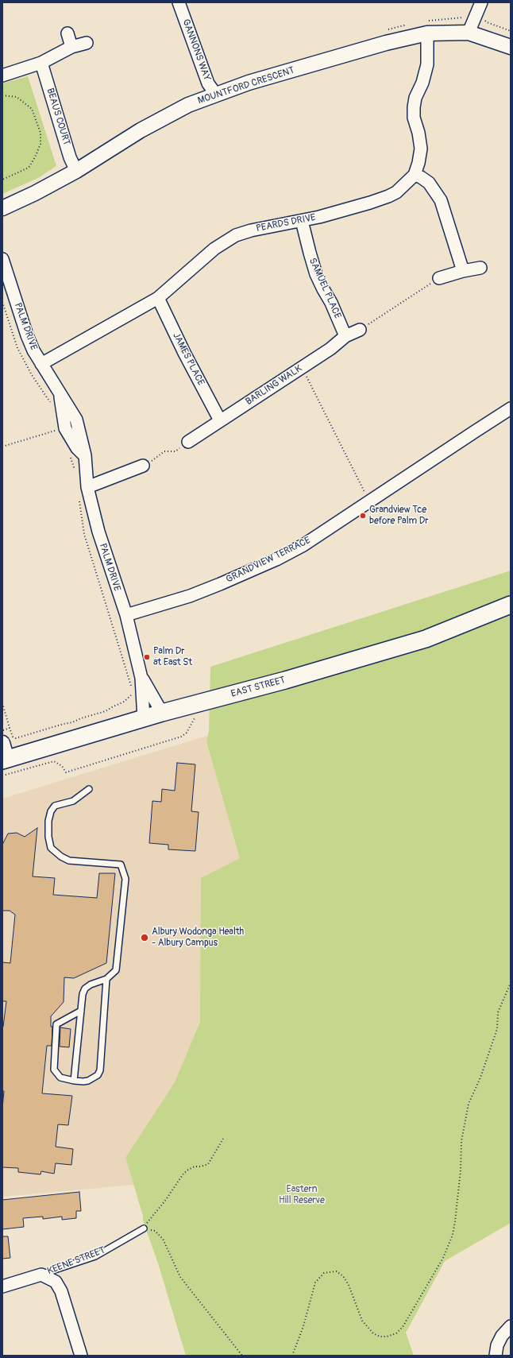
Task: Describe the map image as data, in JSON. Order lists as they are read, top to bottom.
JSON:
{
  "streets": {
    "main road": ["EAST STREET"],
    "street": [
      "GANNONS WAY",
      "MOUNTFORD CRESCENT",
      "BEAUS COURT",
      "PEARDS DRIVE",
      "SAMUEL PLACE",
      "PALM DRIVE",
      "JAMES PLACE",
      "BARLING WALK",
      "GRANDVIEW TERRACE",
      "KEENE STREET"
    ]
  },
  "crossings": [
    ["GANNONS WAY", "MOUNTFORD CRESCENT"],
    ["MOUNTFORD CRESCENT", "BEAUS COURT"],
    ["PEARDS DRIVE", "SAMUEL PLACE"],
    ["PEARDS DRIVE", "PALM DRIVE"],
    ["PEARDS DRIVE", "JAMES PLACE"],
    ["SAMUEL PLACE", "BARLING WALK"],
    ["PALM DRIVE", "GRANDVIEW TERRACE"],
    ["PALM DRIVE", "EAST STREET"],
    ["JAMES PLACE", "BARLING WALK"]
  ],
  "parks": ["Eastern Hill Reserve"],
  "places": ["Grandview Tce before Palm Dr", "Palm Dr at East St", "Albury Wodonga Health - Albury Campus"]
}
